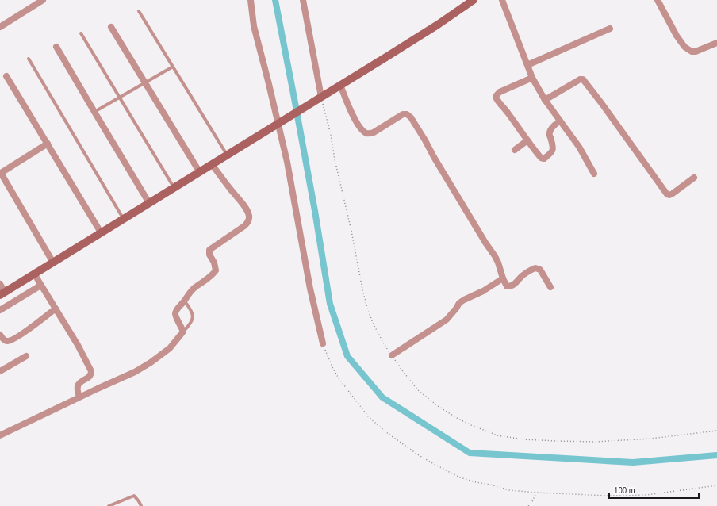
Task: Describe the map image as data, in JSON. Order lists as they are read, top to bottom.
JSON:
{
  "scale_bar": "100 m"
}
